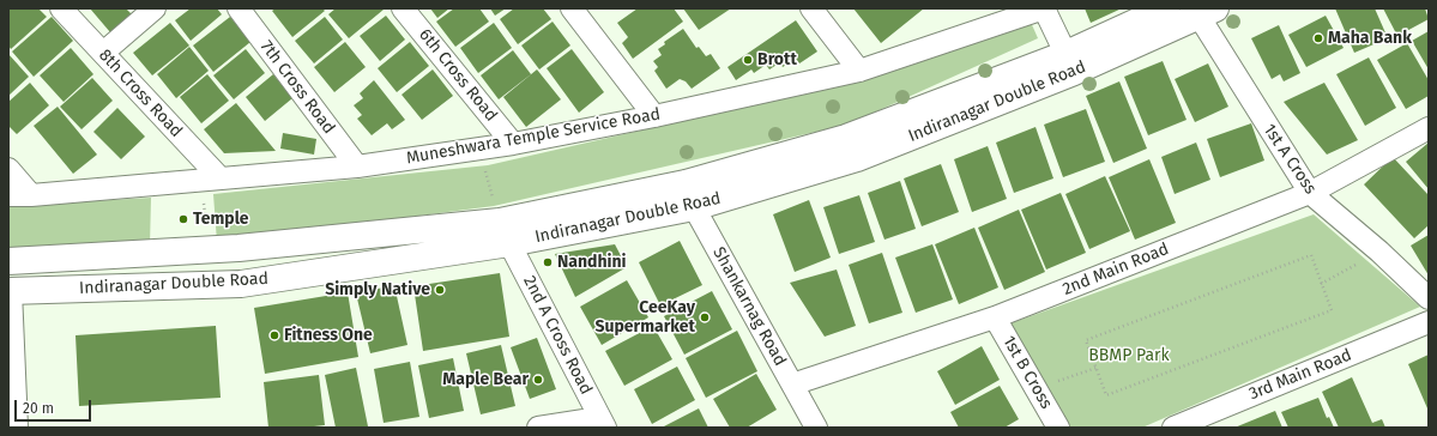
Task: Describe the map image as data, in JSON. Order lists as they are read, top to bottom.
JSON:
{
  "streets": {
    "street": [
      "6th Cross Road",
      "7th Cross Road",
      "8th Cross Road",
      "Indiranagar Double Road",
      "Muneshwara Temple Service Road",
      "1st A Cross",
      "2nd Main Road",
      "Shankarnag Road",
      "2nd A Cross Road",
      "1st B Cross",
      "3rd Main Road"
    ]
  },
  "crossings": [
    ["6th Cross Road", "Muneshwara Temple Service Road"],
    ["7th Cross Road", "Muneshwara Temple Service Road"],
    ["8th Cross Road", "Muneshwara Temple Service Road"],
    ["Indiranagar Double Road", "1st A Cross"],
    ["Indiranagar Double Road", "Shankarnag Road"],
    ["Indiranagar Double Road", "2nd A Cross Road"],
    ["1st A Cross", "2nd Main Road"],
    ["2nd Main Road", "Shankarnag Road"],
    ["2nd Main Road", "1st B Cross"]
  ],
  "parks": ["BBMP Park"],
  "places": [
    "Maha Bank",
    "Brott",
    "Temple",
    "Nandhini",
    "Simply Native",
    "CeeKay Supermarket",
    "Fitness One",
    "Maple Bear"
  ],
  "scale_bar": "20 m"
}
